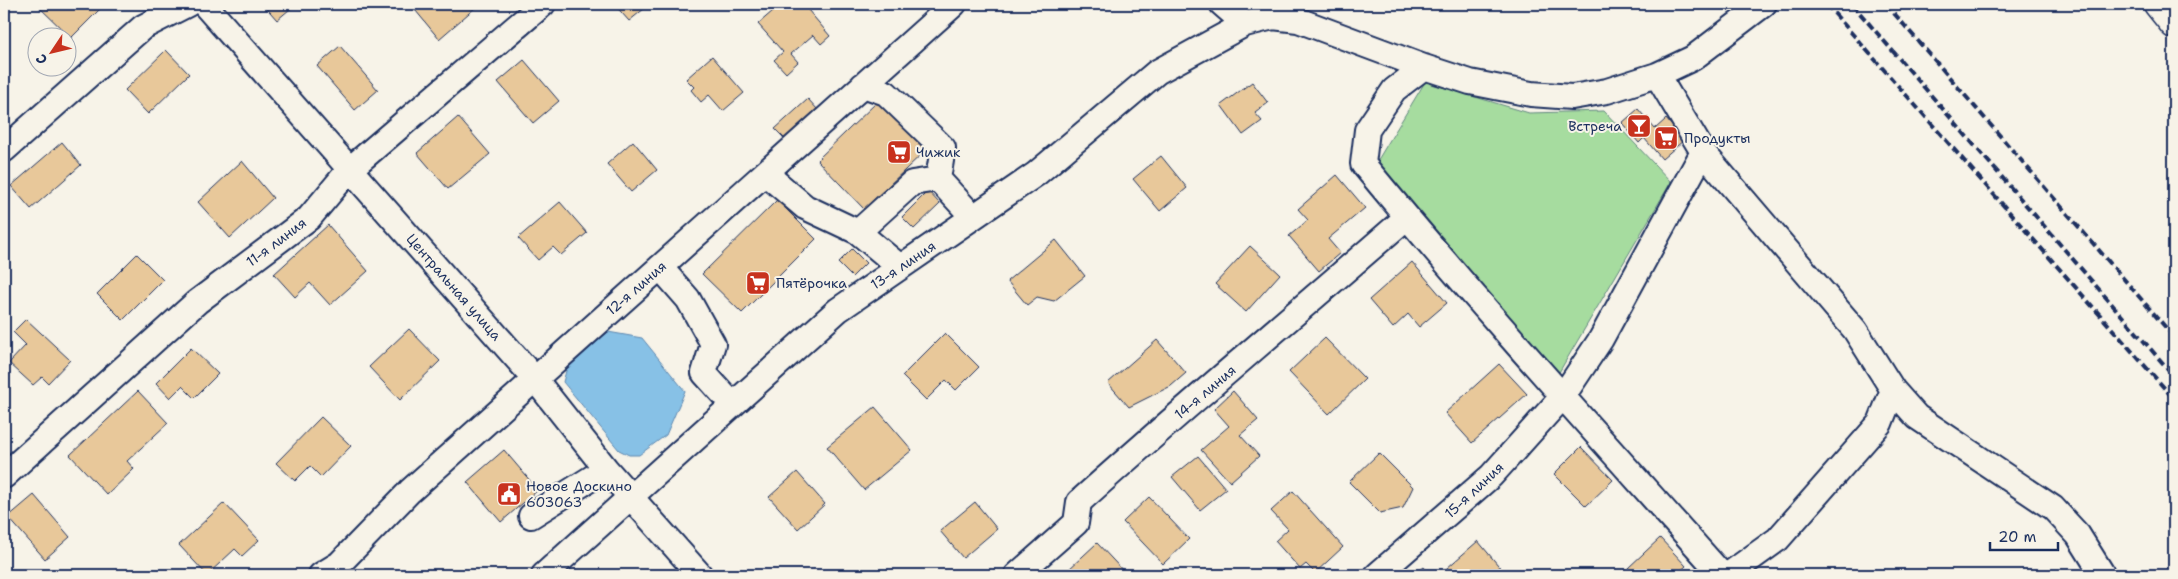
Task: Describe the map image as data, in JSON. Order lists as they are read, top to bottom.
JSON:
{
  "streets": {
    "street": [
      "11-я линия",
      "13-я линия",
      "Центральная улица",
      "12-я линия",
      "14-я линия",
      "15-я линия"
    ]
  },
  "crossings": [
    ["11-я линия", "Центральная улица"],
    ["13-я линия", "Центральная улица"],
    ["Центральная улица", "12-я линия"]
  ],
  "places": {
    "bar": ["Встреча"],
    "supermarket": ["Продукты", "Чижик", "Пятёрочка"],
    "public building": ["Новое Доскино 603063"]
  },
  "scale_bar": "20 m",
  "north": "bottom left"
}
